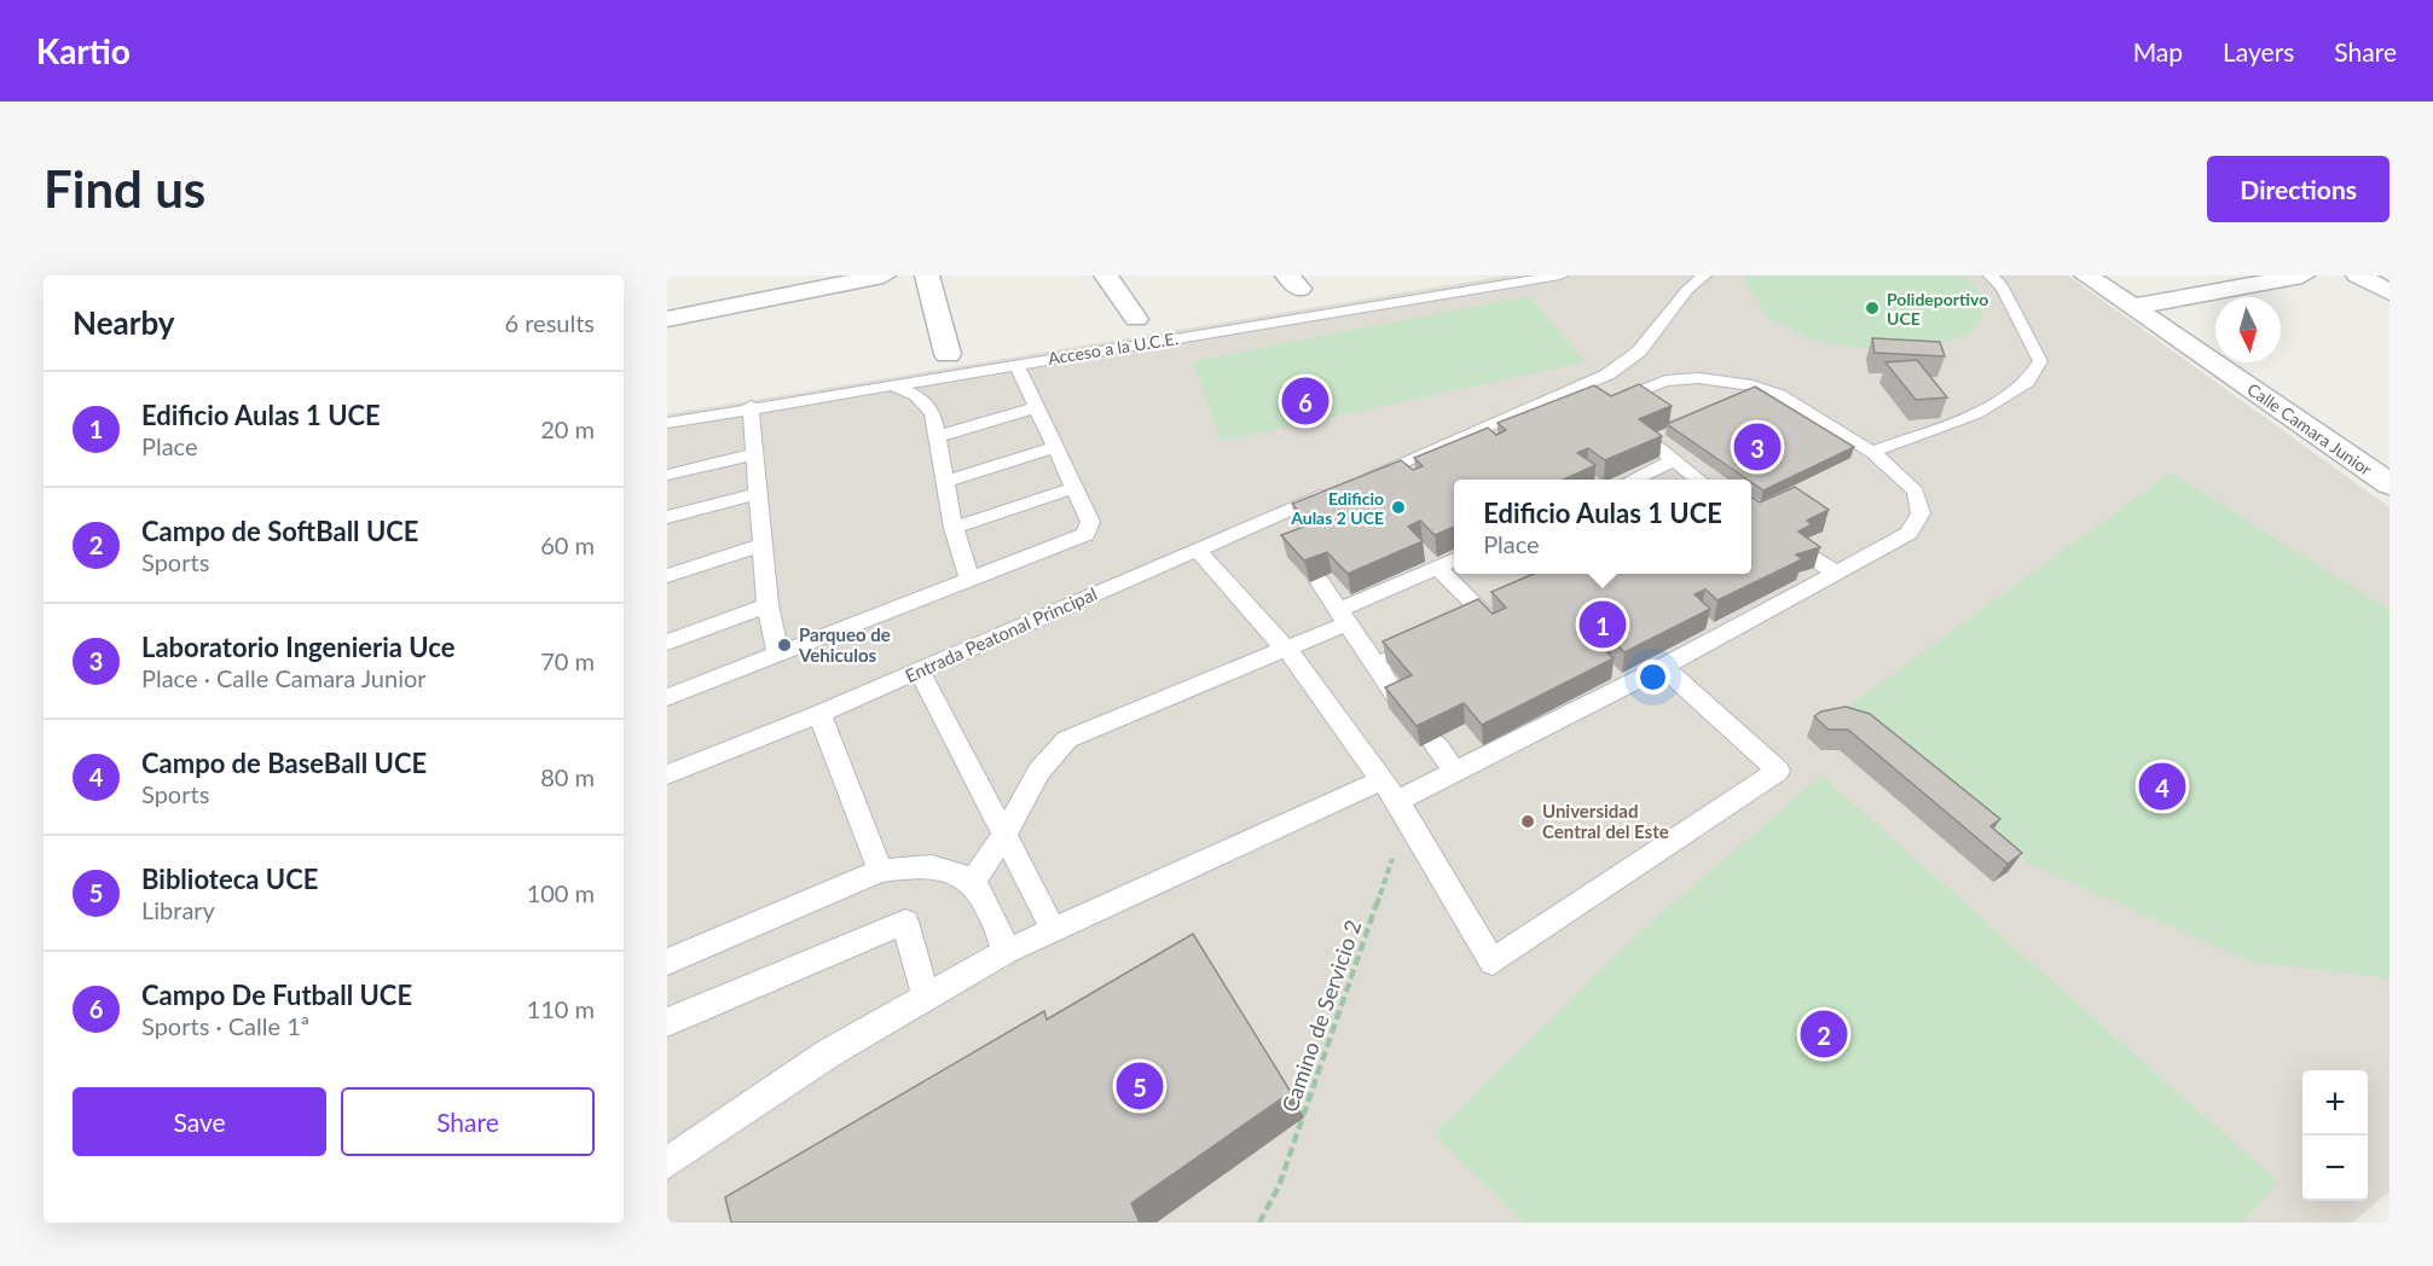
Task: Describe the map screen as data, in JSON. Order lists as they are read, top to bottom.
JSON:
{
  "streets": {
    "street": ["Calle Camara Junior"],
    "lane": ["Acceso a la U.C.E.", "Entrada Peatonal Principal"],
    "path": ["Camino de Servicio 2"]
  },
  "places": [
    "Polideportivo UCE",
    "Edificio Aulas 2 UCE",
    "Parqueo de Vehiculos",
    "Universidad Central del Este"
  ],
  "north": "bottom",
  "page": {
    "header": "Kartio",
    "nav": ["Map", "Layers", "Share"],
    "buttons": [
      "Directions",
      ["Save", "Share"]
    ],
    "title": "Find us",
    "heading": ["Nearby", "6 results"],
    "list": [
      {
        "mark": "1",
        "name": "Edificio Aulas 1 UCE",
        "note": "Place",
        "value": "20 m"
      },
      {
        "mark": "2",
        "name": "Campo de SoftBall UCE",
        "note": "Sports",
        "value": "60 m"
      },
      {
        "mark": "3",
        "name": "Laboratorio Ingenieria Uce",
        "note": "Place · Calle Camara Junior",
        "value": "70 m"
      },
      {
        "mark": "4",
        "name": "Campo de BaseBall UCE",
        "note": "Sports",
        "value": "80 m"
      },
      {
        "mark": "5",
        "name": "Biblioteca UCE",
        "note": "Library",
        "value": "100 m"
      },
      {
        "mark": "6",
        "name": "Campo De Futball UCE",
        "note": "Sports · Calle 1ª",
        "value": "110 m"
      }
    ],
    "pins": [
      "6",
      "3",
      "1",
      "4",
      "2",
      "5"
    ],
    "popup": ["Edificio Aulas 1 UCE", "Place"],
    "map_buttons": ["+", "−"]
  }
}
